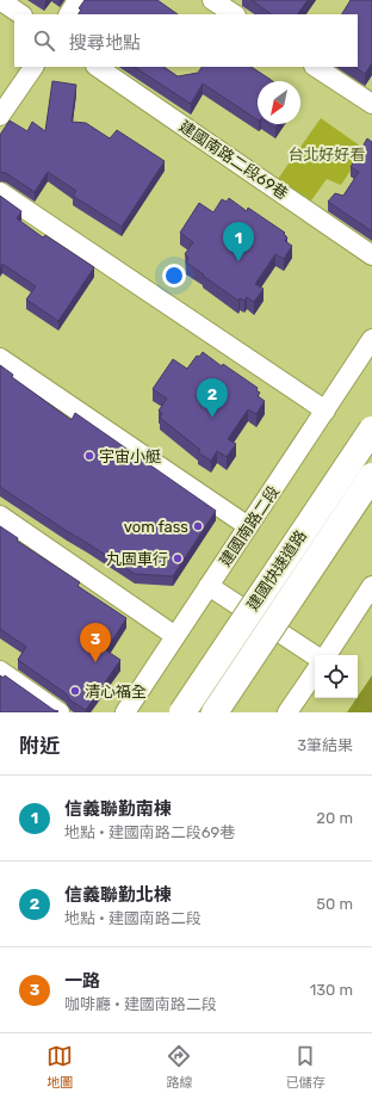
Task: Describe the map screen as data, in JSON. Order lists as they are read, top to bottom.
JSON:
{
  "streets": {
    "highway": ["建國快速道路"],
    "street": ["建國南路二段69巷", "建國南路二段"]
  },
  "parks": ["台北好好看"],
  "places": [
    "宇宙小艇",
    "vom fass",
    "丸固車行",
    "清心福全"
  ],
  "north": "bottom left",
  "page": {
    "search": "搜尋地點",
    "pins": ["1", "2", "3"],
    "heading": ["附近", "3筆結果"],
    "list": [
      {
        "mark": "1",
        "name": "信義聯勤南棟",
        "note": "地點 · 建國南路二段69巷",
        "value": "20 m"
      },
      {
        "mark": "2",
        "name": "信義聯勤北棟",
        "note": "地點 · 建國南路二段",
        "value": "50 m"
      },
      {
        "mark": "3",
        "name": "一路",
        "note": "咖啡廳 · 建國南路二段",
        "value": "130 m"
      }
    ],
    "nav": ["地圖", "路線", "已儲存"]
  }
}
